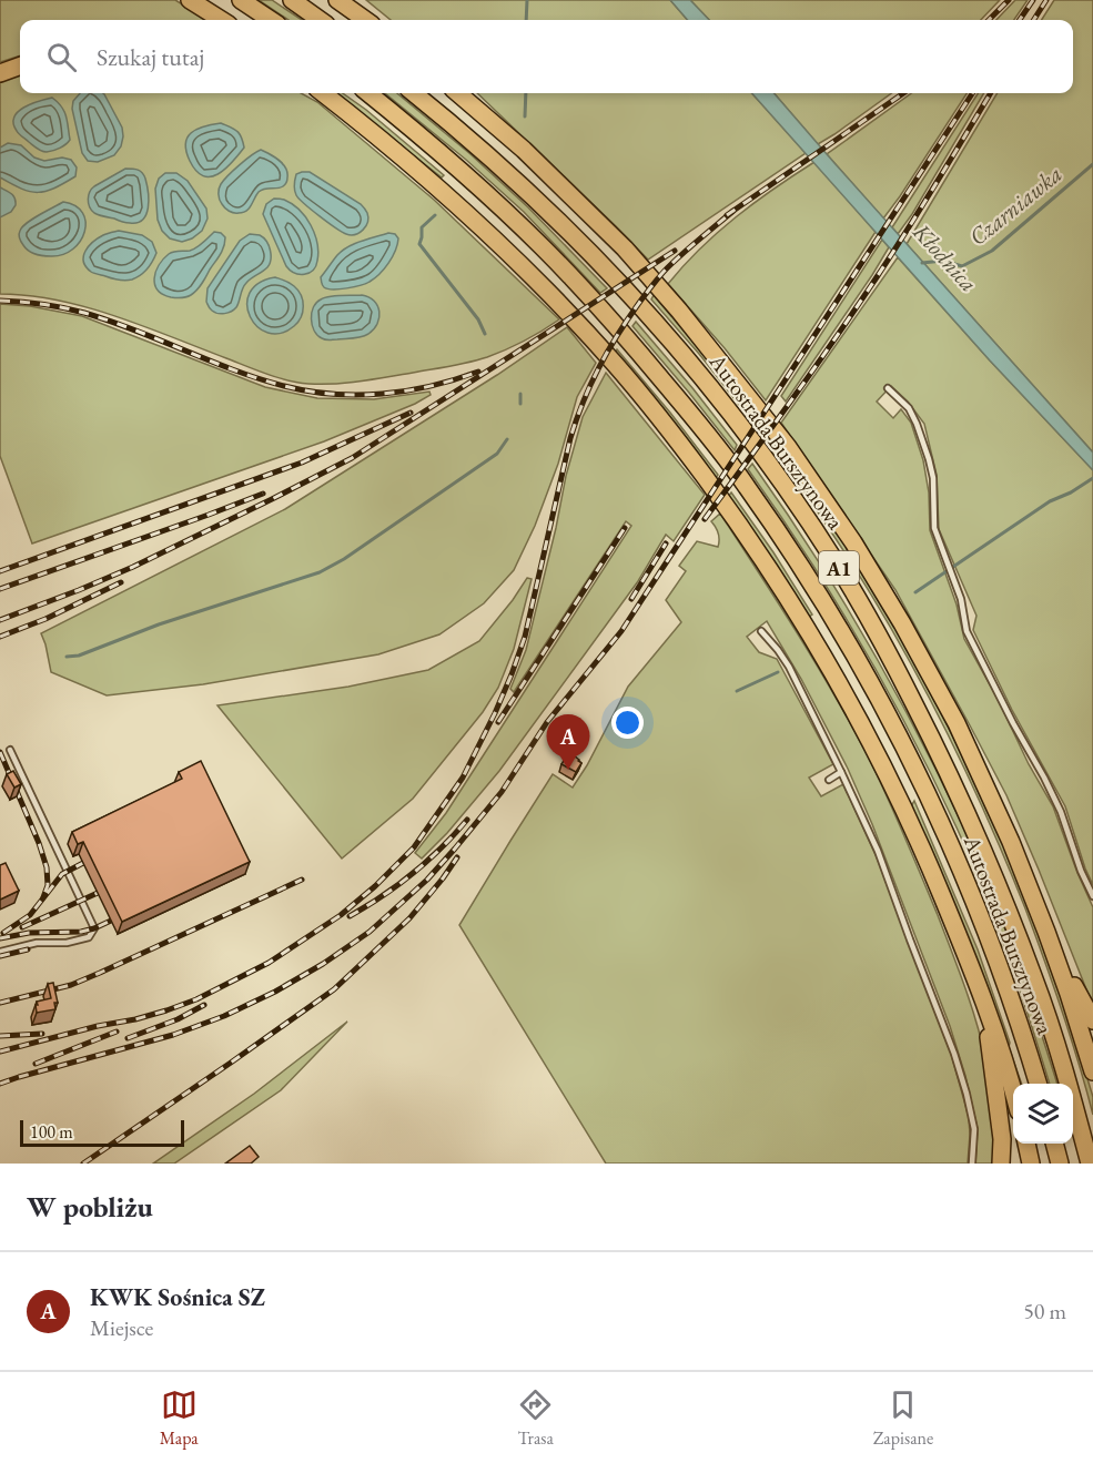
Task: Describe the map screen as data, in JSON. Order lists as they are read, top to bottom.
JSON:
{
  "streets": {
    "highway": ["Autostrada Bursztynowa", "A1"]
  },
  "water": ["Czarniawka", "Kłodnica"],
  "scale_bar": "100 m",
  "page": {
    "search": "Szukaj tutaj",
    "pins": "A",
    "scale": "100 m",
    "heading": "W pobliżu",
    "list": [
      {
        "mark": "A",
        "name": "KWK Sośnica SZ",
        "note": "Miejsce",
        "value": "50 m"
      }
    ],
    "nav": ["Mapa", "Trasa", "Zapisane"]
  }
}
